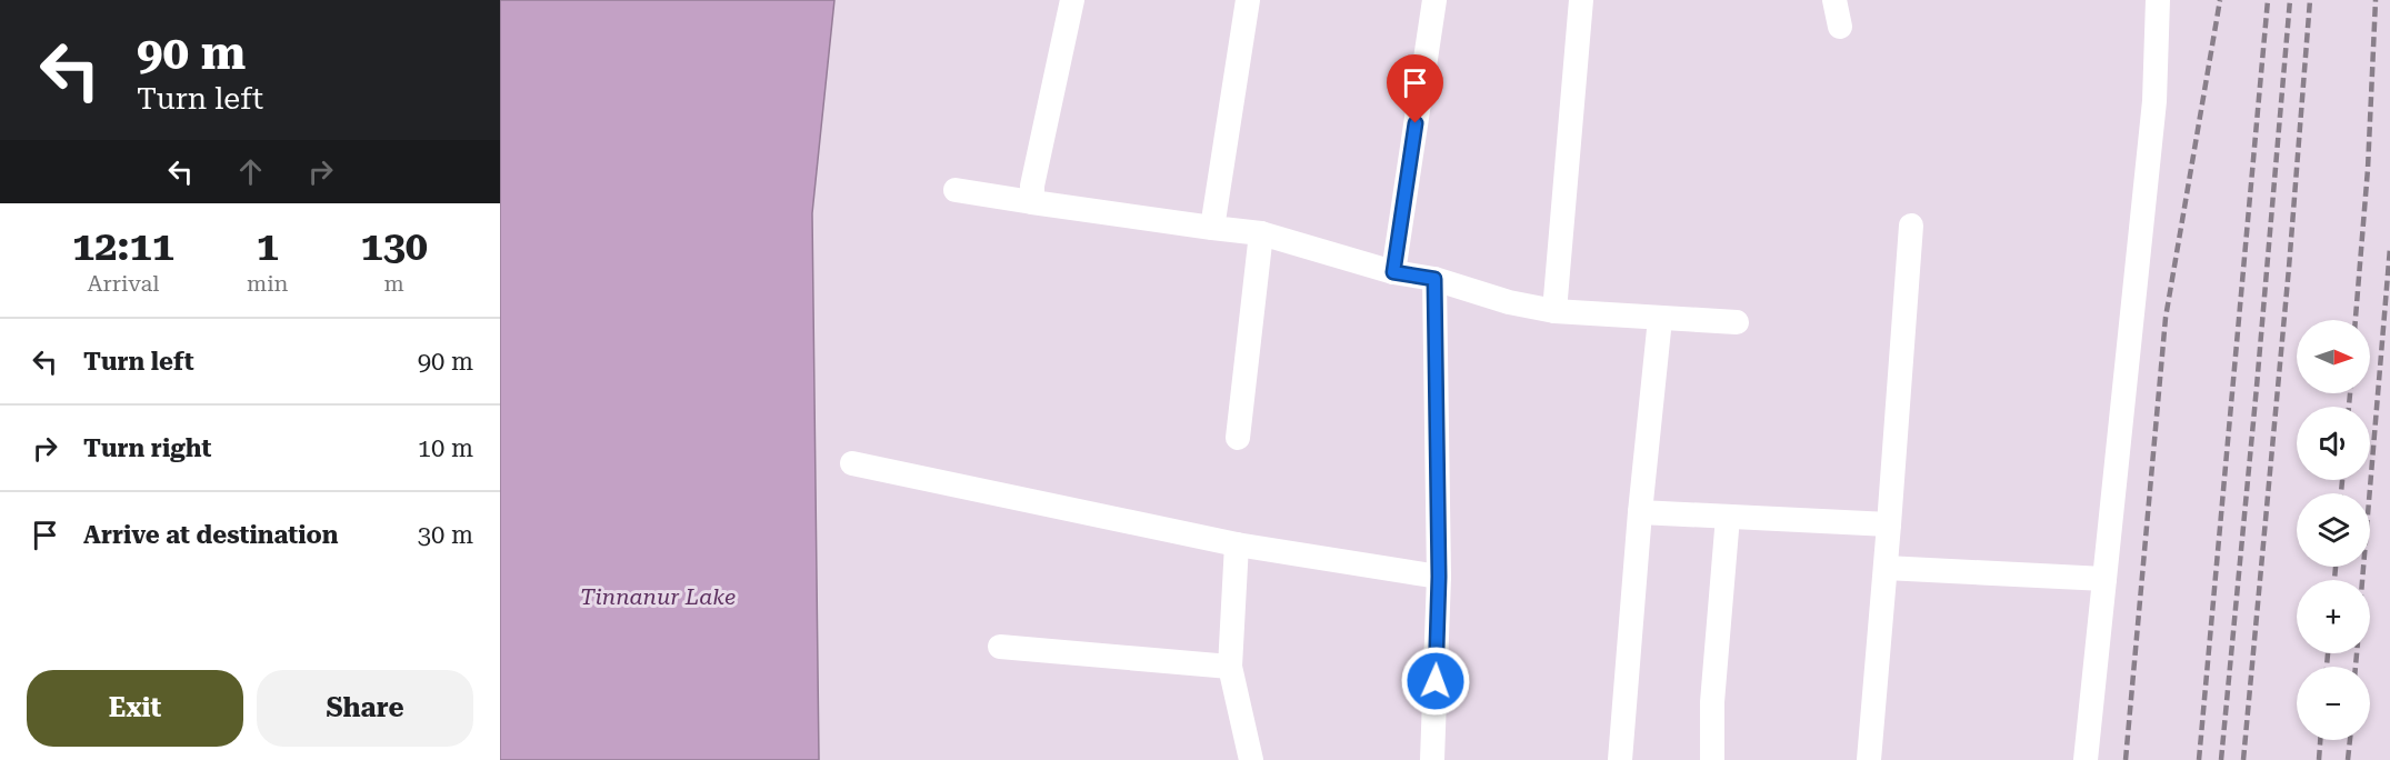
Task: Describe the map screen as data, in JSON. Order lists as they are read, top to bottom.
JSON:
{
  "water": ["Tinnanur Lake"],
  "north": "right",
  "page": {
    "turn": ["90 m", "Turn left"],
    "eta": [
      "12:11",
      "Arrival",
      "1",
      "min",
      "130",
      "m"
    ],
    "list": [
      {
        "name": "Turn left",
        "value": "90 m"
      },
      {
        "name": "Turn right",
        "value": "10 m"
      },
      {
        "name": "Arrive at destination",
        "value": "30 m"
      }
    ],
    "map_buttons": ["+", "−"],
    "buttons": ["Exit", "Share"]
  }
}
